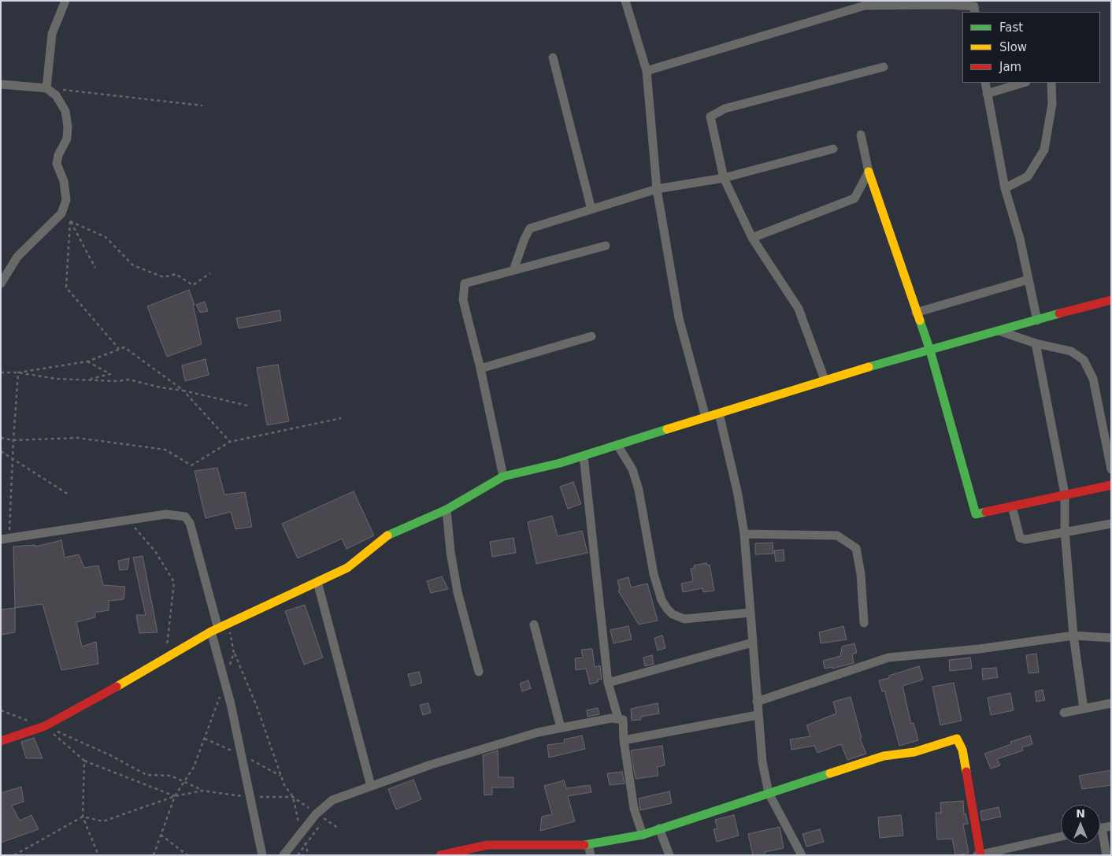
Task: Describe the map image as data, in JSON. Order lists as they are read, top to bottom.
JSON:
{
  "legend": ["Fast", "Slow", "Jam"],
  "north": "top"
}
